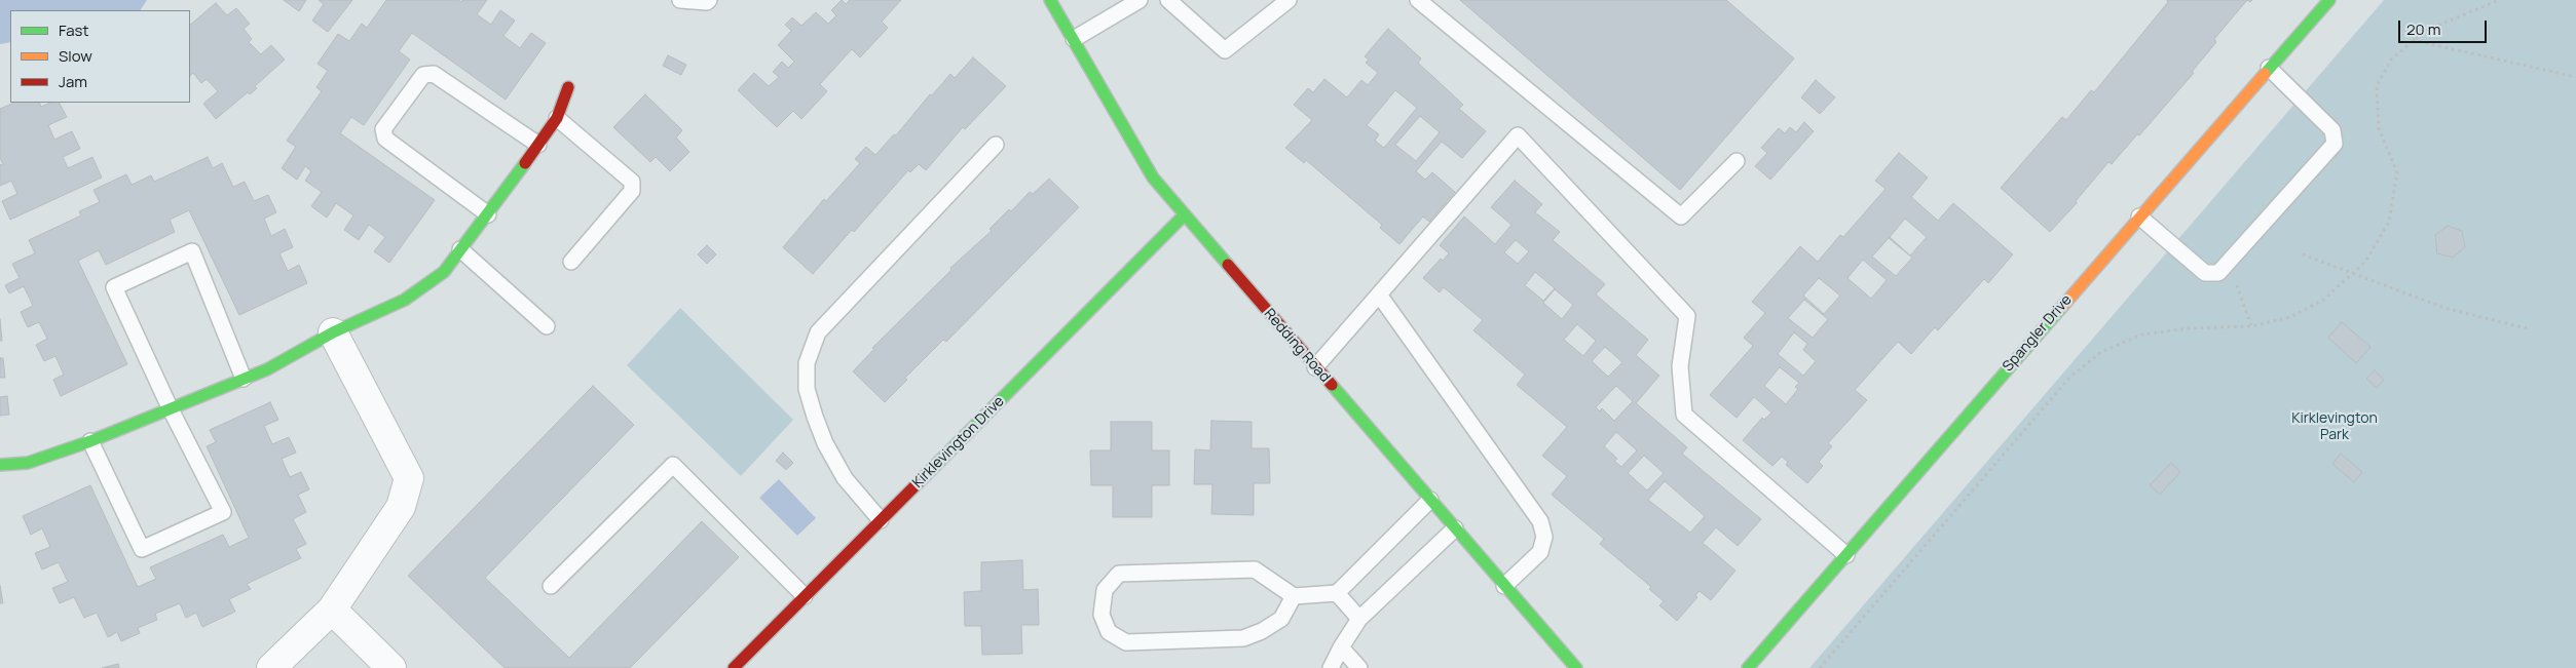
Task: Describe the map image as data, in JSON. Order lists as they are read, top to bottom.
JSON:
{
  "streets": {
    "street": ["Spangler Drive", "Redding Road", "Kirklevington Drive"]
  },
  "crossings": [
    ["Redding Road", "Kirklevington Drive"]
  ],
  "parks": ["Kirklevington Park"],
  "legend": ["Fast", "Slow", "Jam"],
  "scale_bar": "20 m"
}
